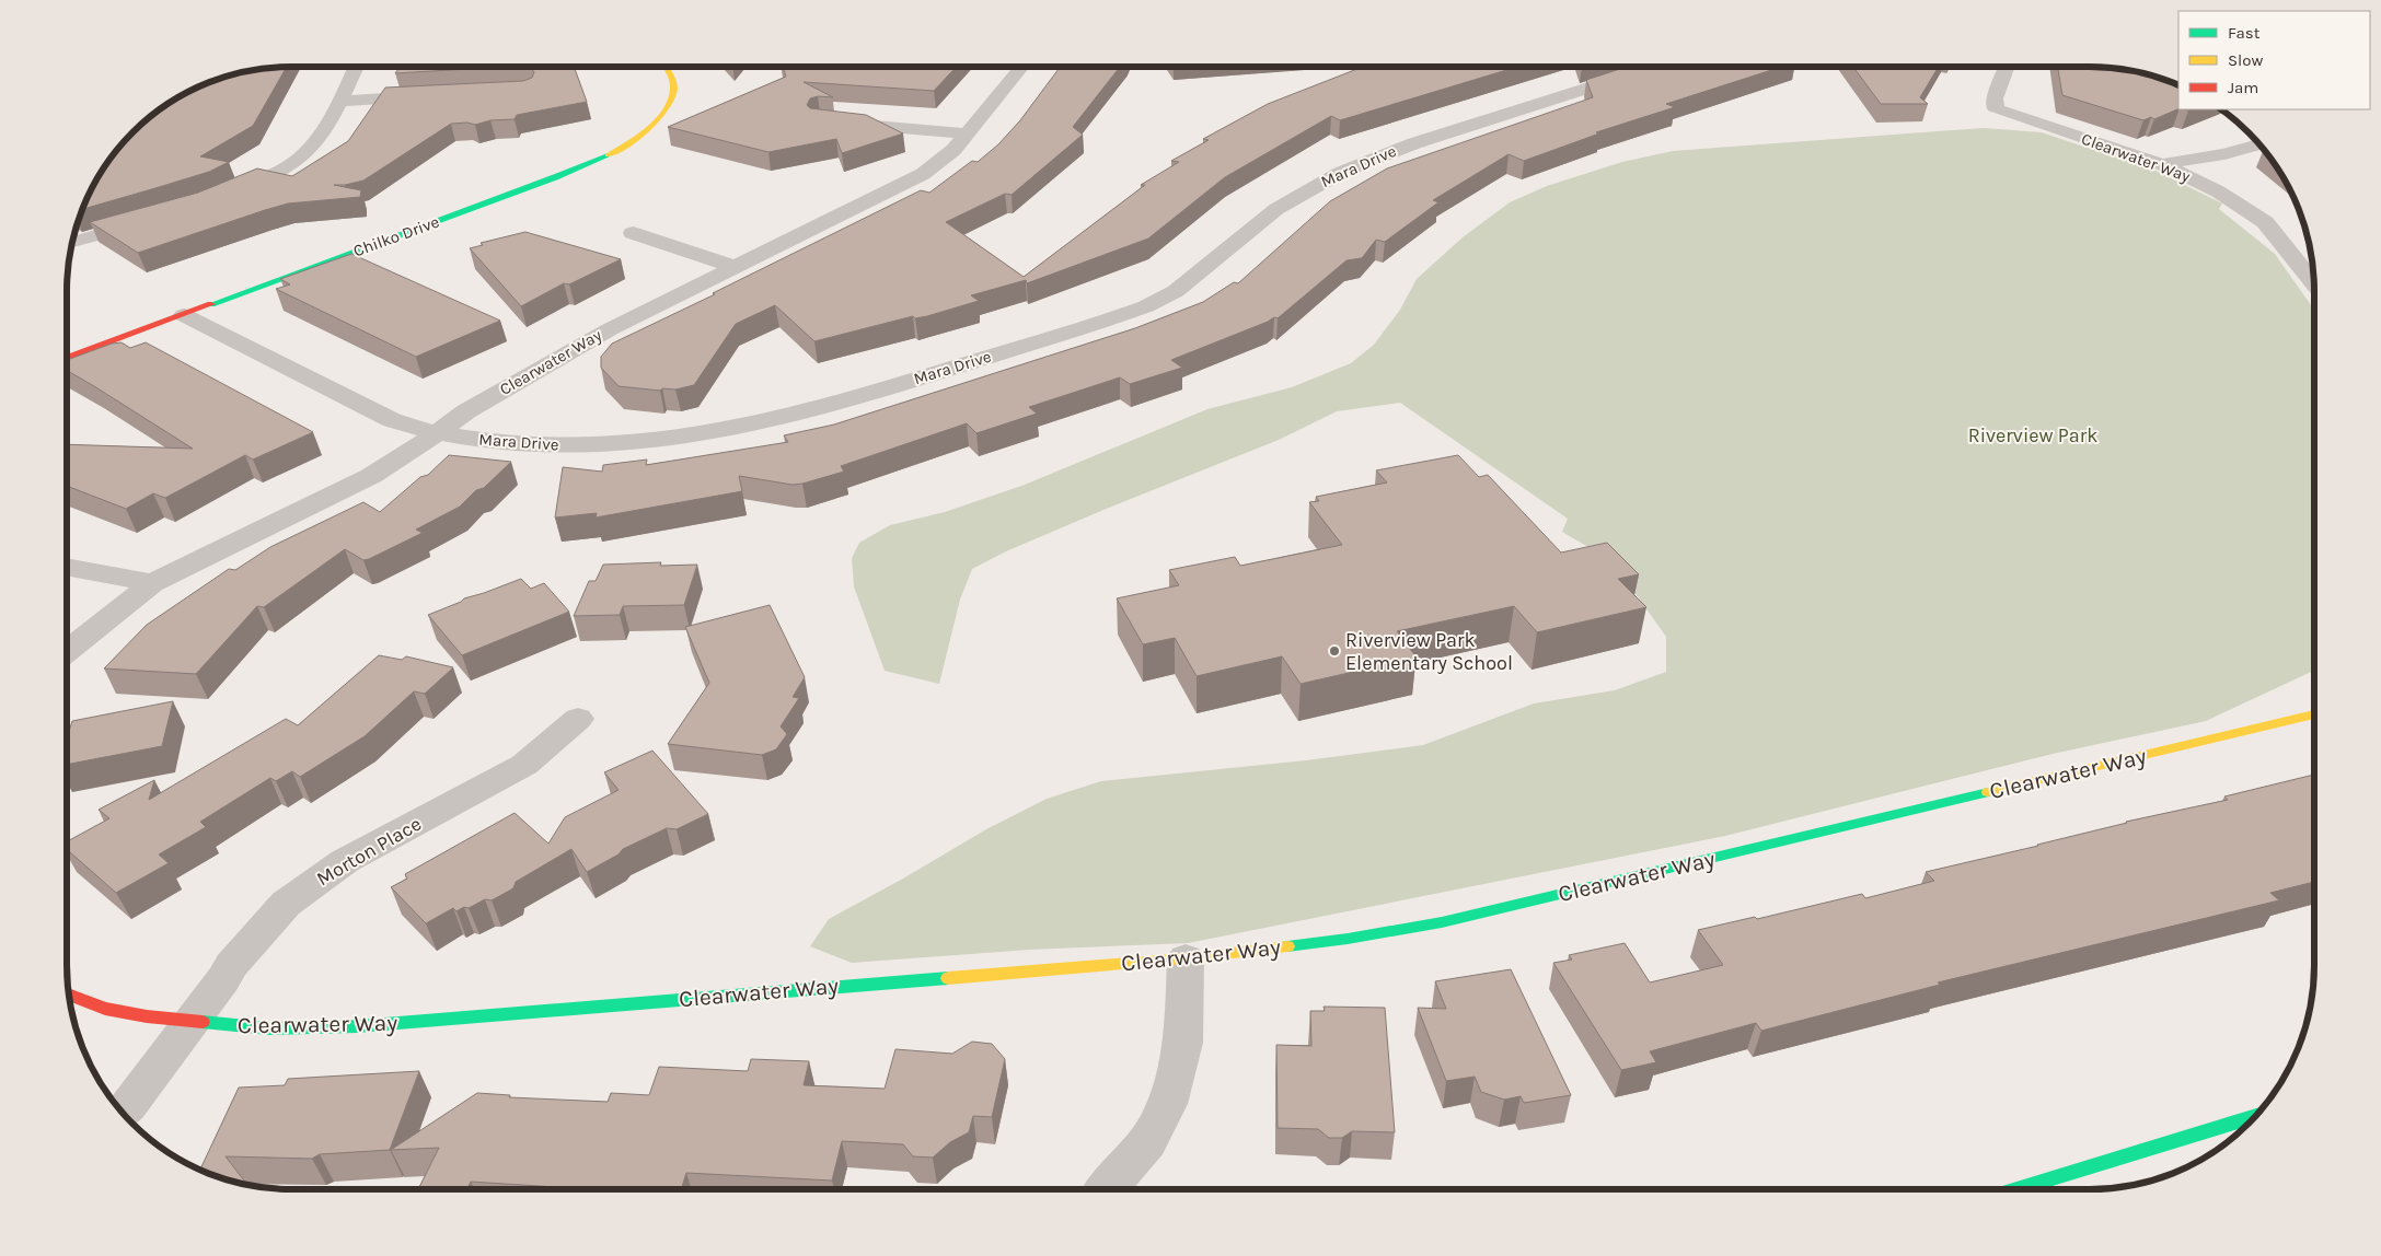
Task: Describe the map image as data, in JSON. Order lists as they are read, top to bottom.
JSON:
{
  "streets": {
    "street": [
      "Clearwater Way",
      "Mara Drive",
      "Chilko Drive",
      "Morton Place"
    ]
  },
  "crossings": [
    ["Clearwater Way", "Mara Drive"],
    ["Clearwater Way", "Morton Place"],
    ["Mara Drive", "Chilko Drive"]
  ],
  "parks": ["Riverview Park"],
  "places": ["Riverview Park Elementary School"],
  "legend": ["Fast", "Slow", "Jam"]
}
